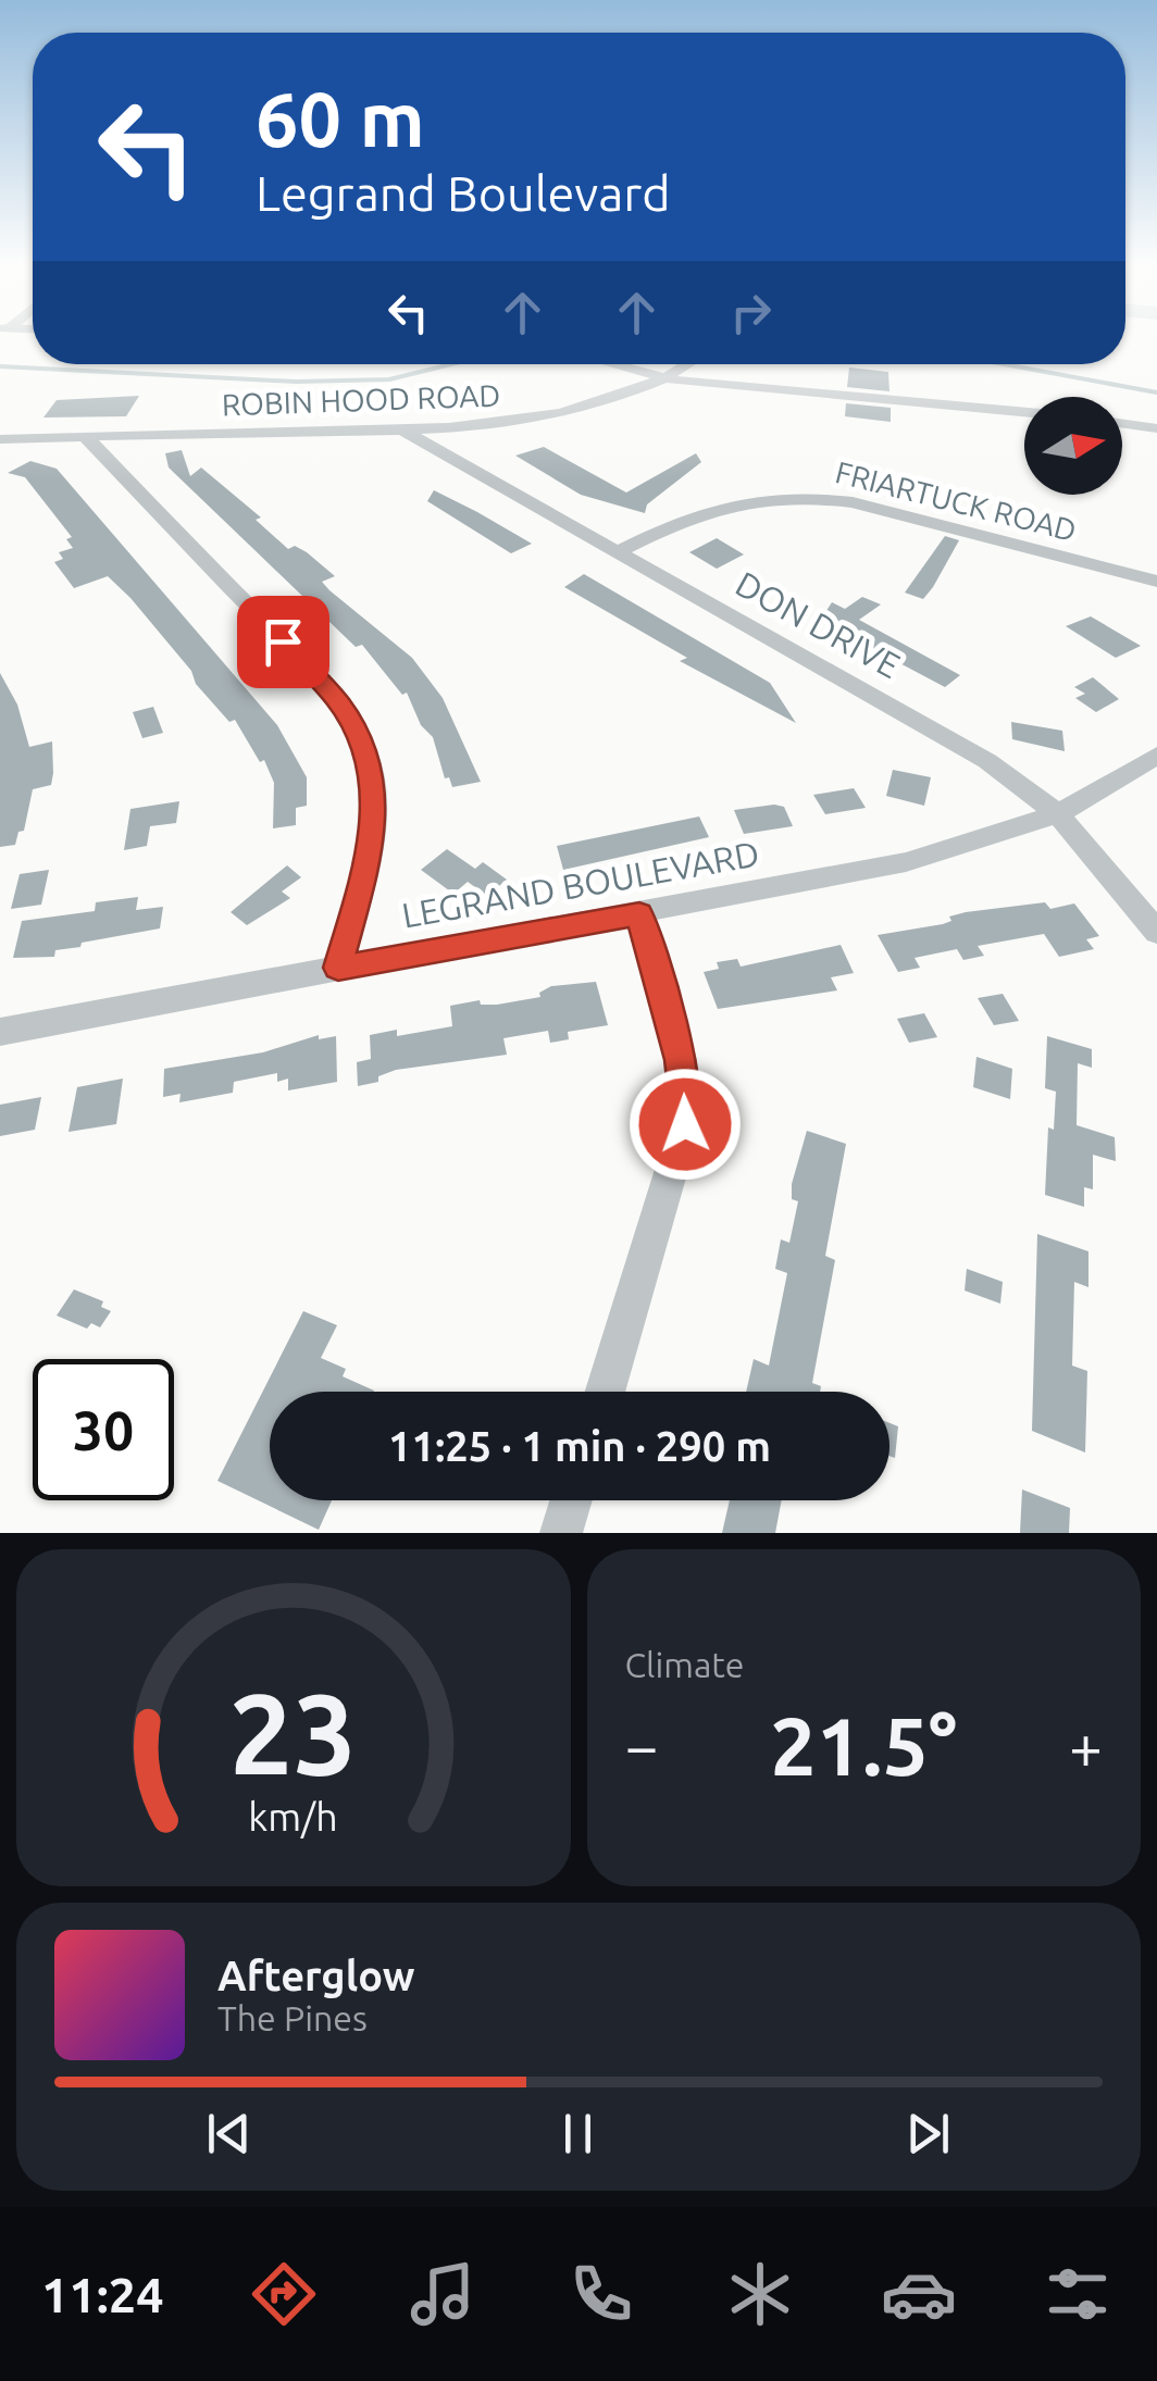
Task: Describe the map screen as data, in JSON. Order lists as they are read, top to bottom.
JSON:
{
  "streets": {
    "street": [
      "ROBIN HOOD ROAD",
      "FRIARTUCK ROAD",
      "DON DRIVE",
      "LEGRAND BOULEVARD"
    ]
  },
  "crossings": [
    ["ROBIN HOOD ROAD", "DON DRIVE"],
    ["FRIARTUCK ROAD", "DON DRIVE"],
    ["DON DRIVE", "LEGRAND BOULEVARD"]
  ],
  "north": "right",
  "page": {
    "turn": ["60 m", "Legrand Boulevard"],
    "limit": "30",
    "trip": "11:25 · 1 min · 290 m",
    "tile": "Climate",
    "heat": ["−", "21.5°", "+"],
    "song": ["Afterglow", "The Pines"],
    "tabs": "11:24",
    "gauge": ["23", "km/h"]
  }
}
